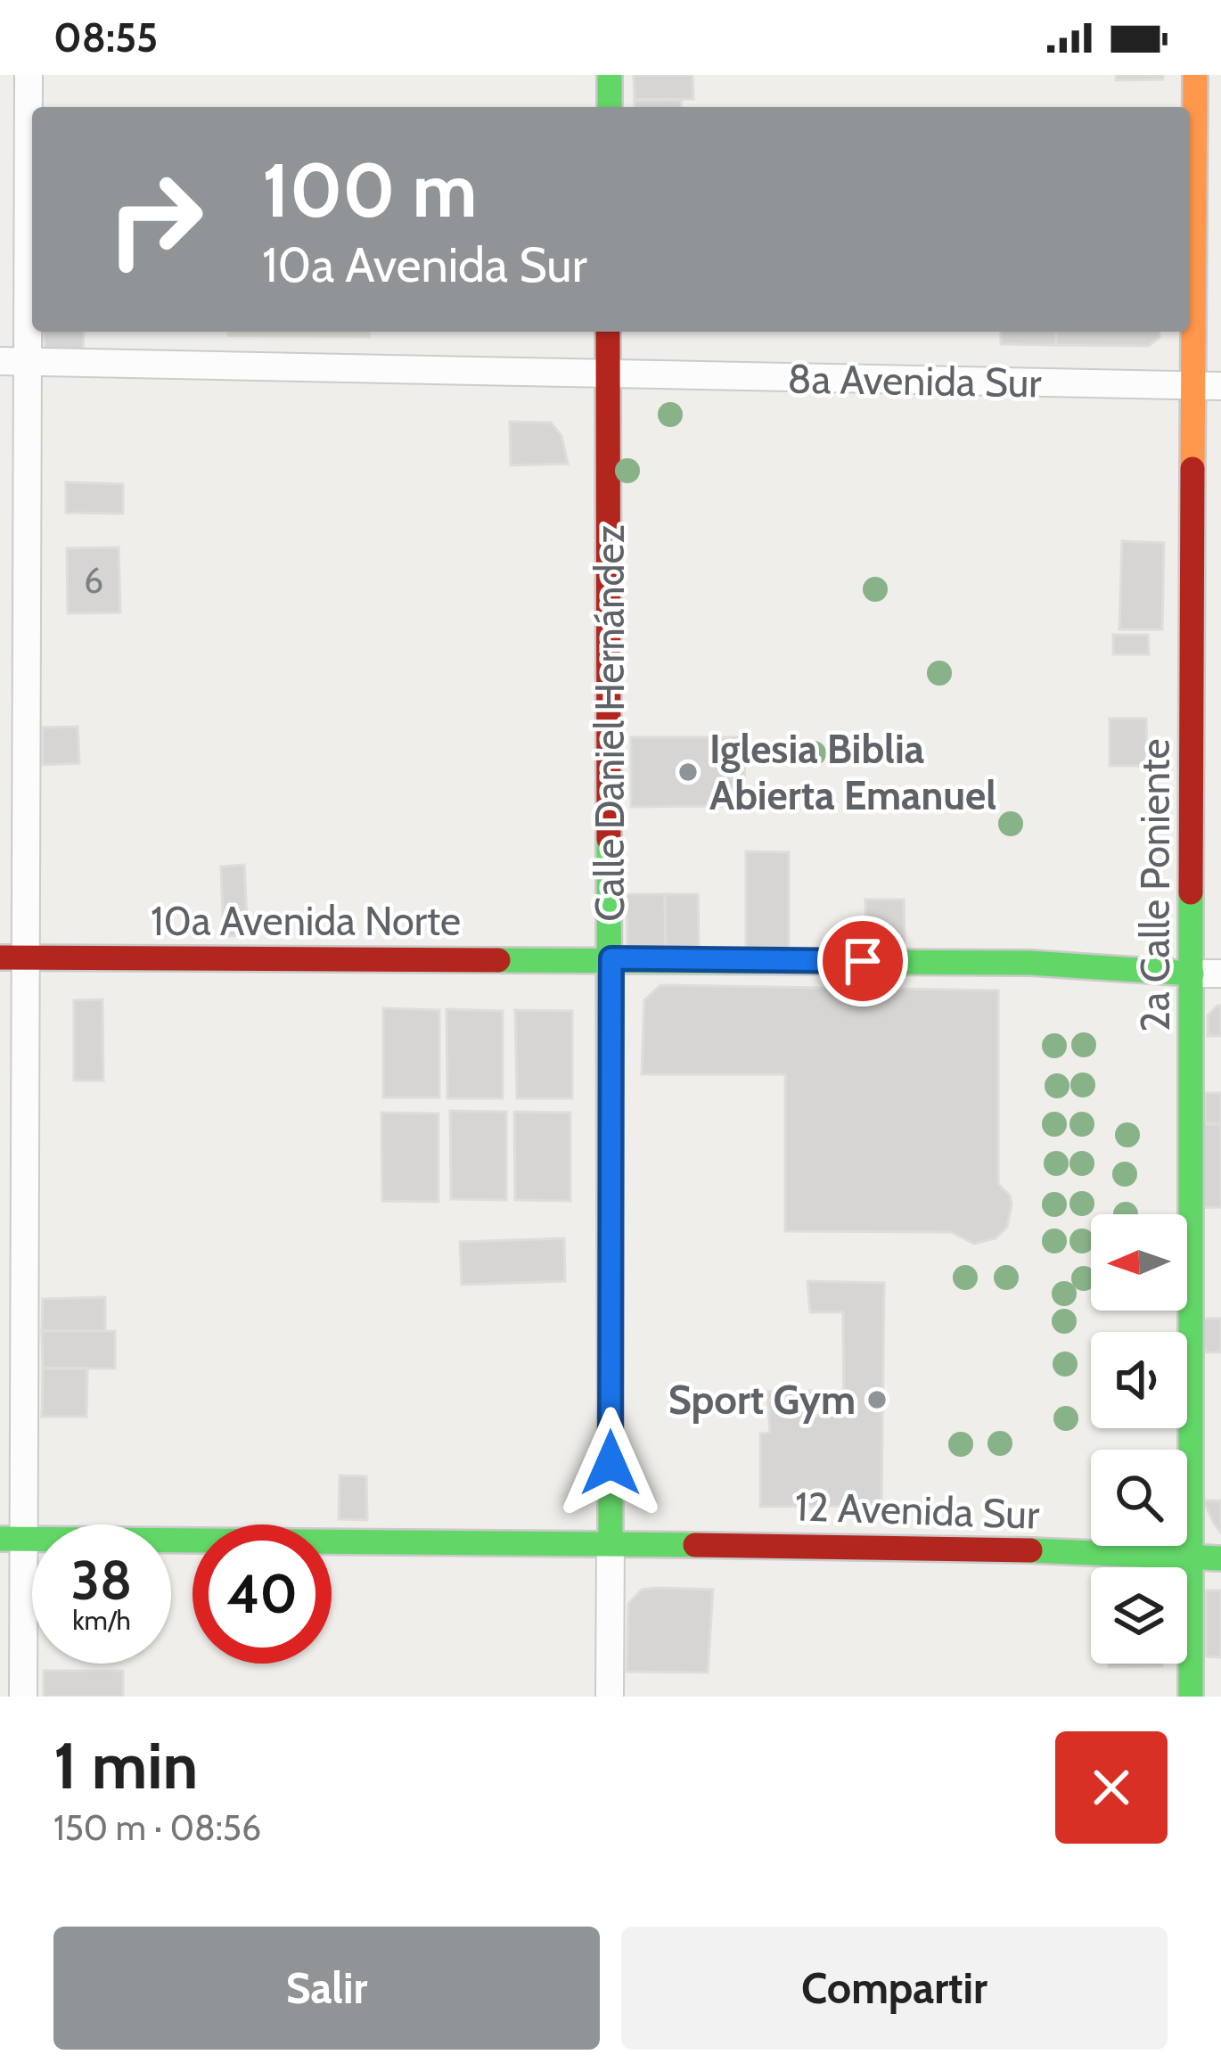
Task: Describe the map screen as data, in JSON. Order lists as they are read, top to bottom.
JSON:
{
  "streets": {
    "street": [
      "8a Avenida Sur",
      "Calle Daniel Hernández",
      "2a Calle Poniente",
      "10a Avenida Norte",
      "12 Avenida Sur"
    ]
  },
  "crossings": [
    ["8a Avenida Sur", "Calle Daniel Hernández"],
    ["8a Avenida Sur", "2a Calle Poniente"],
    ["Calle Daniel Hernández", "10a Avenida Norte"],
    ["Calle Daniel Hernández", "12 Avenida Sur"],
    ["2a Calle Poniente", "10a Avenida Norte"],
    ["2a Calle Poniente", "12 Avenida Sur"]
  ],
  "places": ["Iglesia Biblia Abierta Emanuel", "Sport Gym"],
  "house_numbers": ["6"],
  "north": "left",
  "page": {
    "status": "08:55",
    "turn": ["100 m", "10a Avenida Sur"],
    "speed": "38 km/h",
    "limit": "40",
    "heading": ["1 min", "150 m · 08:56"],
    "buttons": ["Salir", "Compartir"]
  }
}
